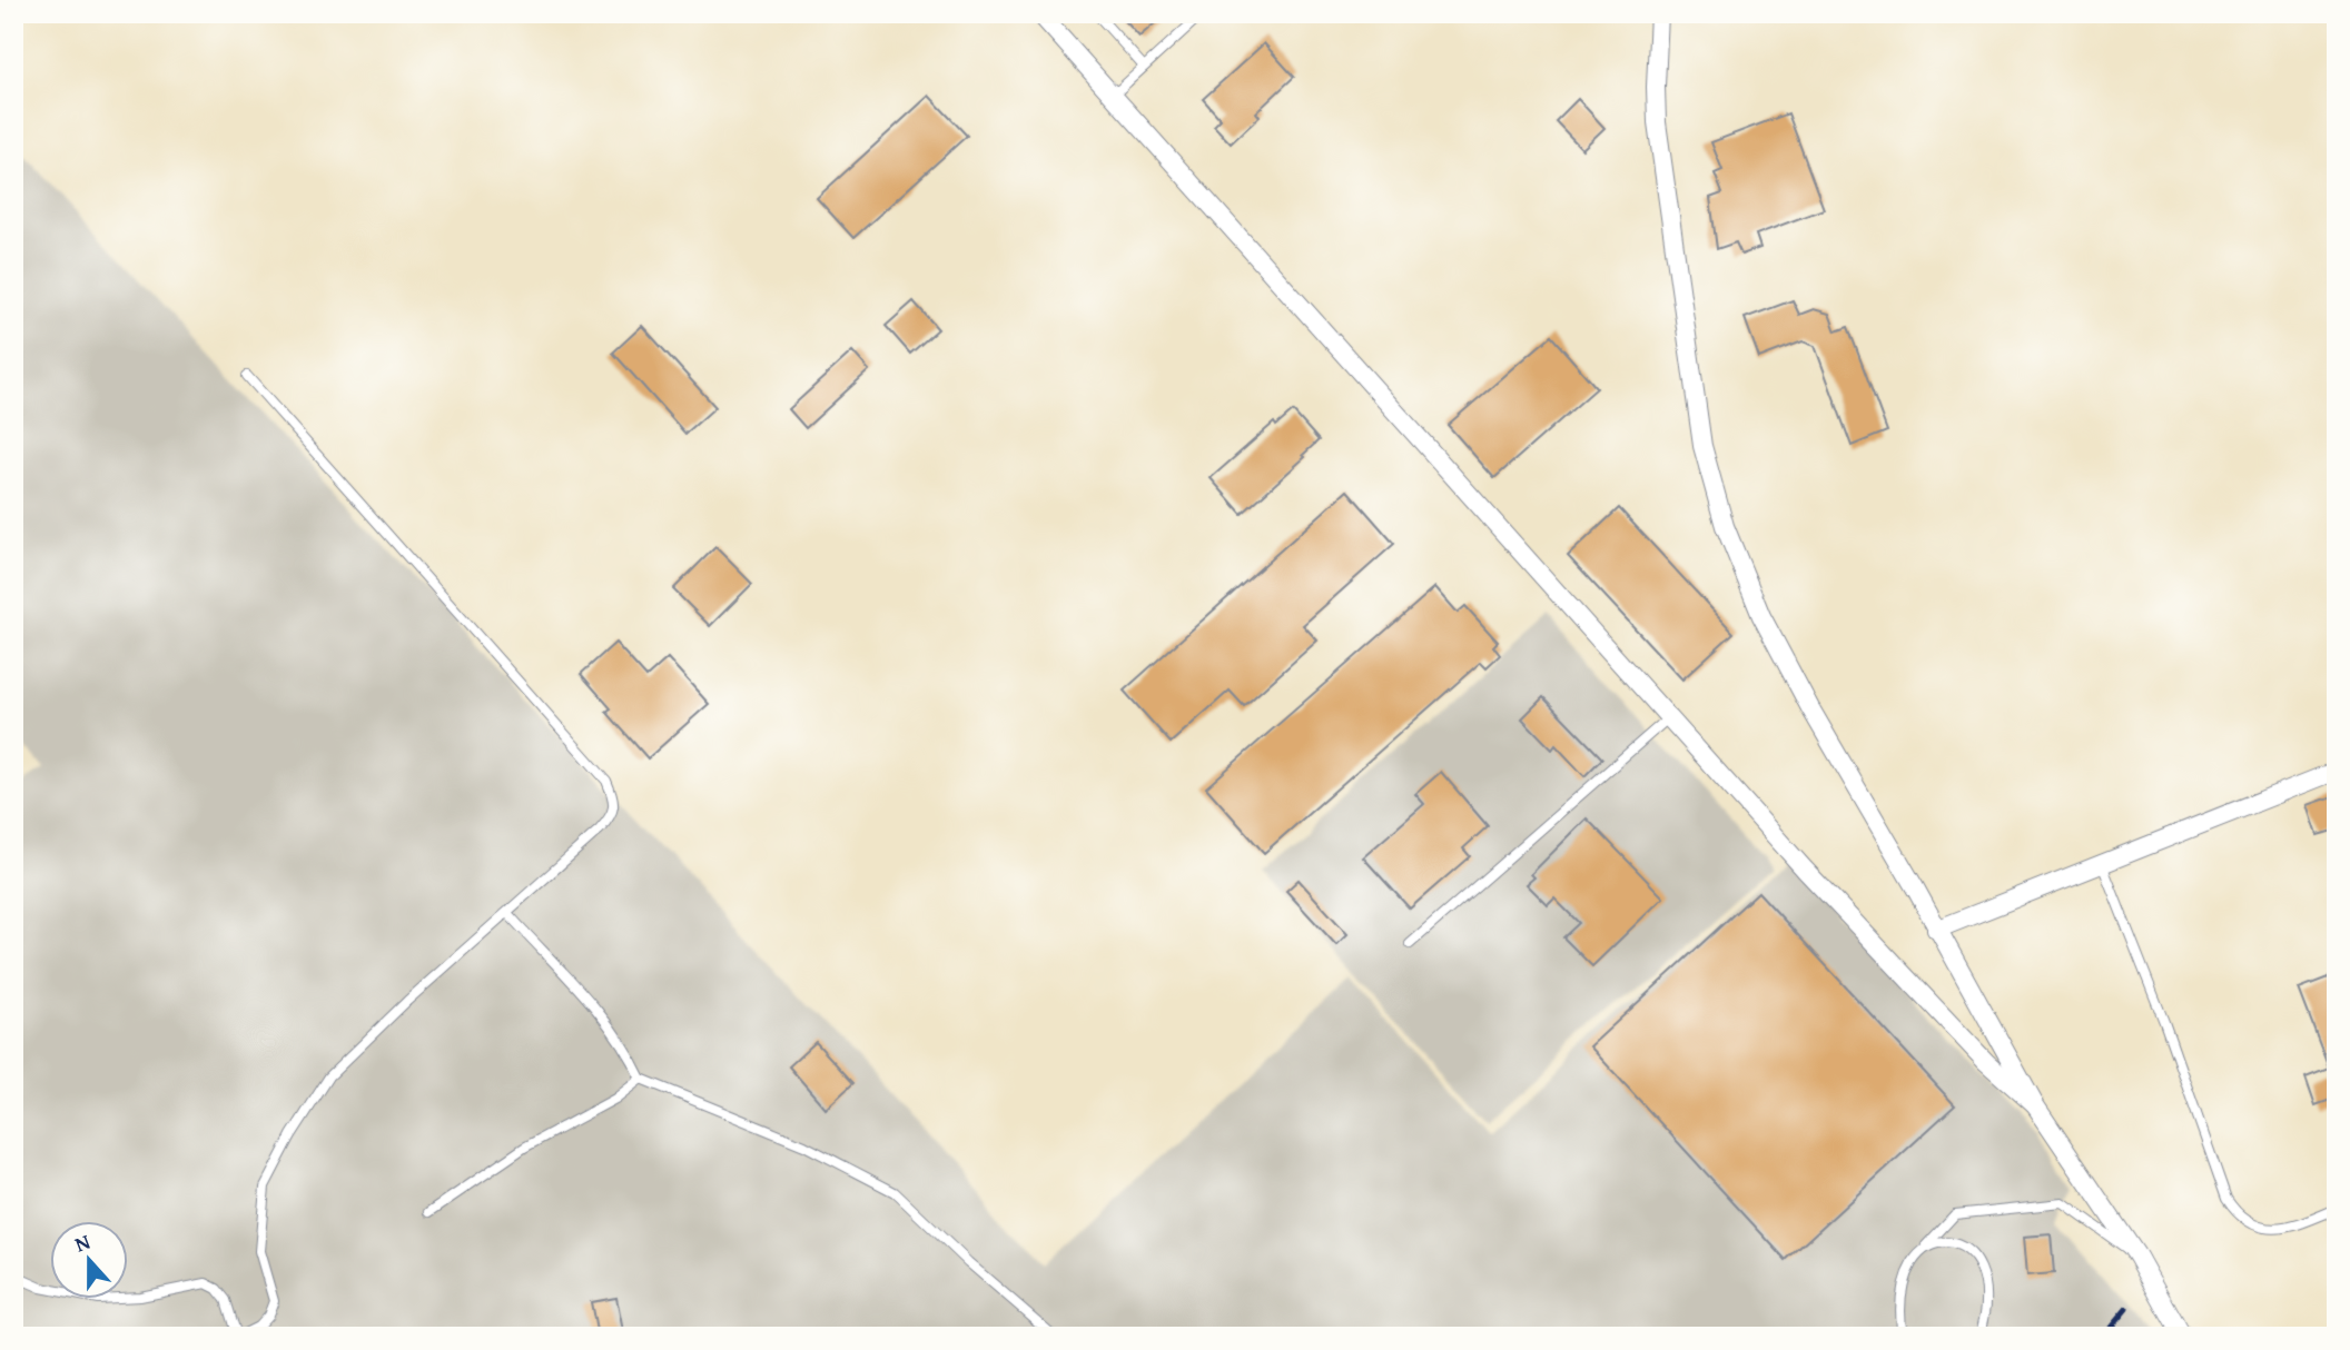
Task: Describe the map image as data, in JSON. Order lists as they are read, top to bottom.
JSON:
{
  "north": "top"
}
